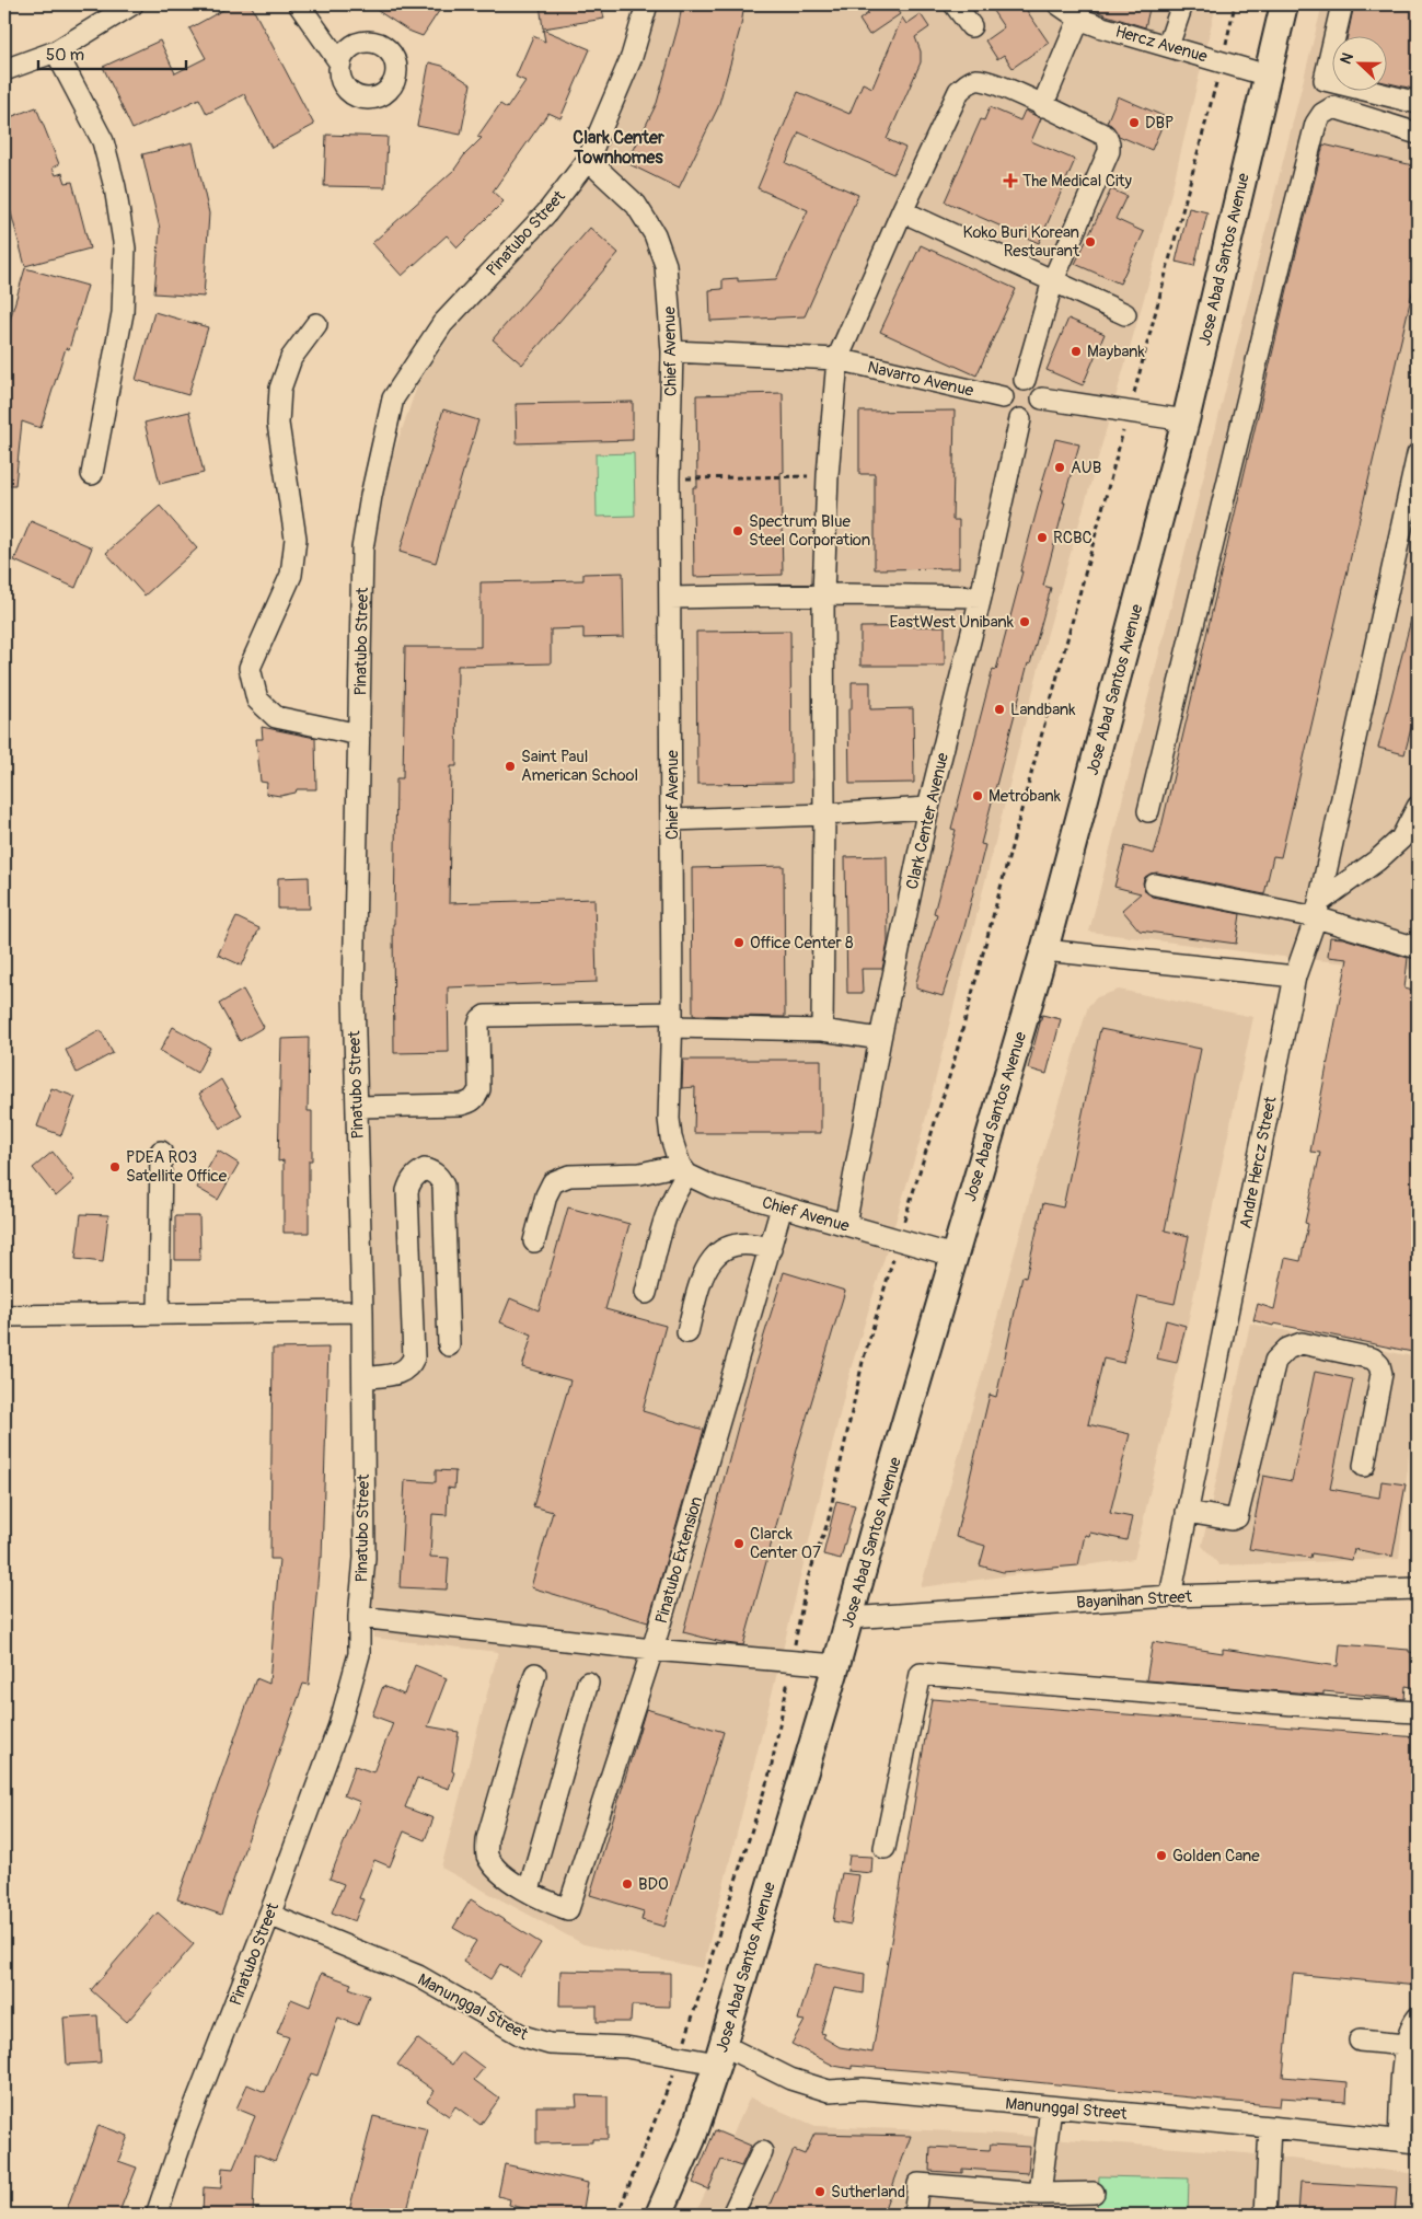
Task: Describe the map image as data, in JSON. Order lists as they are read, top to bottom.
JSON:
{
  "streets": {
    "main road": ["Jose Abad Santos Avenue"],
    "street": [
      "Hercz Avenue",
      "Pinatubo Street",
      "Chief Avenue",
      "Navarro Avenue",
      "Clark Center Avenue",
      "Andre Hercz Street",
      "Pinatubo Extension",
      "Bayanihan Street",
      "Manunggal Street"
    ]
  },
  "crossings": [
    ["Hercz Avenue", "Jose Abad Santos Avenue"],
    ["Pinatubo Street", "Chief Avenue"],
    ["Pinatubo Street", "Manunggal Street"],
    ["Jose Abad Santos Avenue", "Chief Avenue"],
    ["Jose Abad Santos Avenue", "Bayanihan Street"],
    ["Jose Abad Santos Avenue", "Manunggal Street"],
    ["Chief Avenue", "Navarro Avenue"],
    ["Chief Avenue", "Clark Center Avenue"],
    ["Chief Avenue", "Pinatubo Extension"],
    ["Navarro Avenue", "Clark Center Avenue"],
    ["Andre Hercz Street", "Bayanihan Street"]
  ],
  "districts": ["Clark Center Townhomes"],
  "places": {
    "other": [
      "DBP",
      "Koko Buri Korean Restaurant",
      "Maybank",
      "AUB",
      "Spectrum Blue Steel Corporation",
      "RCBC",
      "EastWest Unibank",
      "Landbank",
      "Saint Paul American School",
      "Metrobank",
      "Office Center 8",
      "PDEA RO3 Satellite Office",
      "Clarck Center 07",
      "Golden Cane",
      "BDO",
      "Sutherland"
    ],
    "health": ["The Medical City"]
  },
  "scale_bar": "50 m",
  "north": "left"
}
